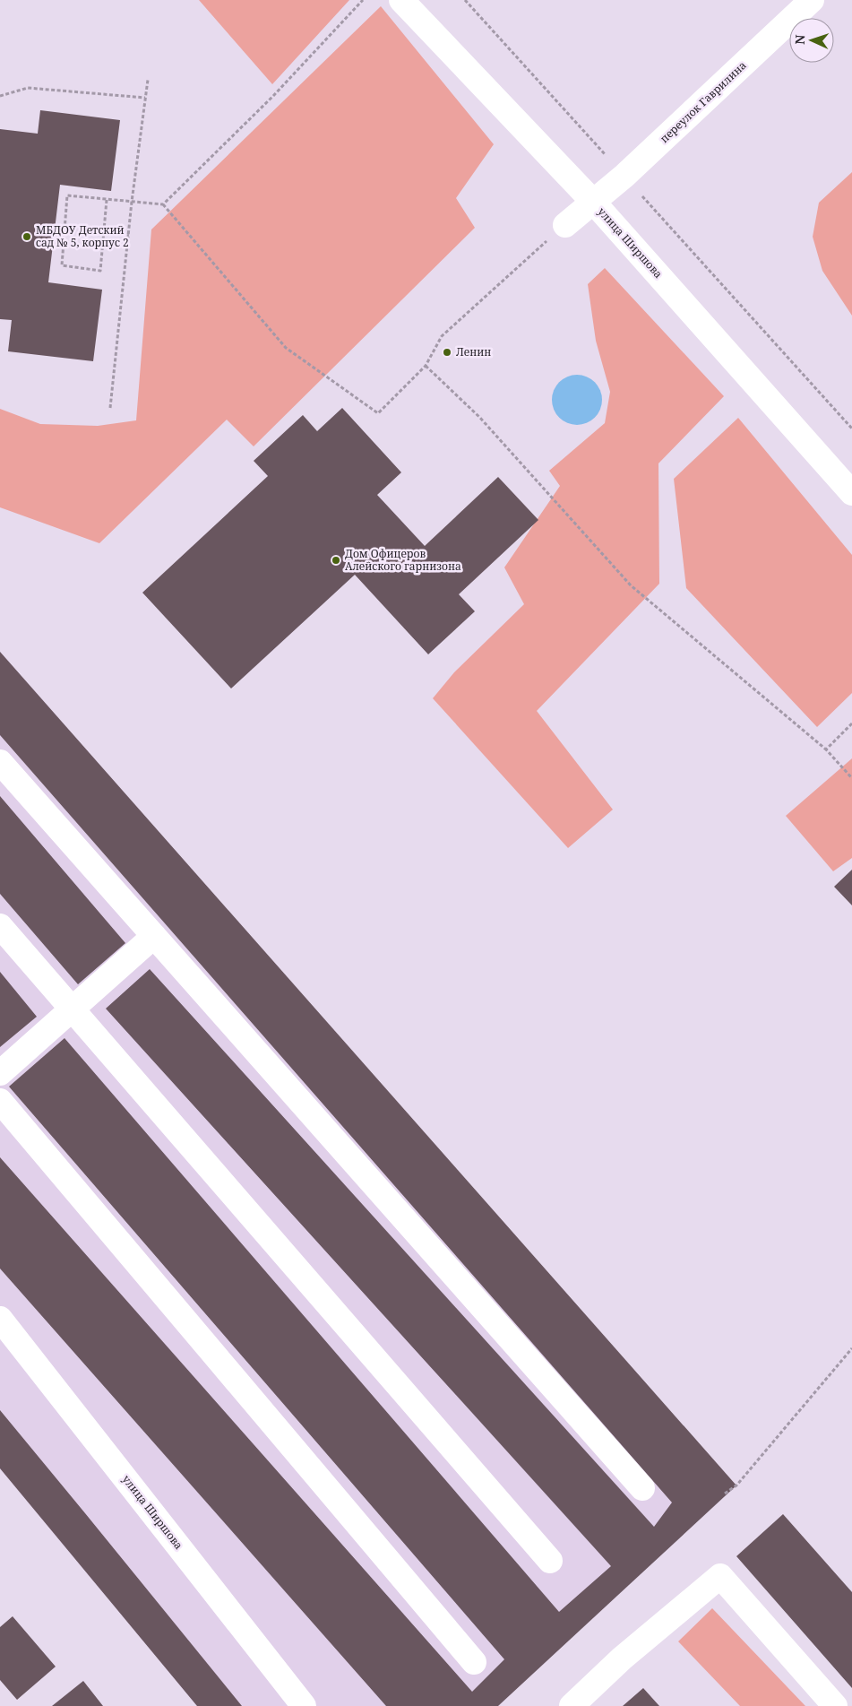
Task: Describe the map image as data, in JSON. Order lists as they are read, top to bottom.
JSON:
{
  "streets": {
    "street": ["переулок Гаврилина", "улица Ширшова"]
  },
  "crossings": [
    ["переулок Гаврилина", "улица Ширшова"]
  ],
  "places": ["МБДОУ Детский сад № 5, корпус 2", "Ленин", "Дом Офицеров Алейского гарнизона"],
  "north": "left"
}
